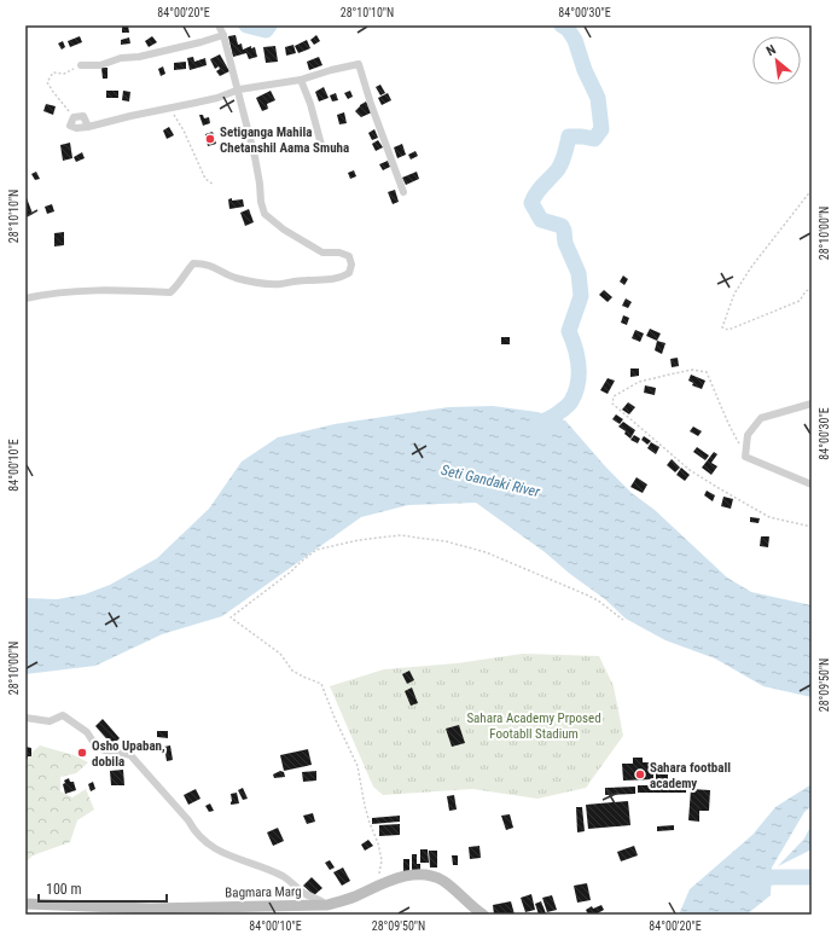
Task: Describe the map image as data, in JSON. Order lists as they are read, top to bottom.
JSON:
{
  "streets": {
    "main road": ["Bagmara Marg"]
  },
  "water": ["Seti Gandaki River"],
  "parks": ["Sahara Academy Prposed Footabll Stadium"],
  "places": ["Setiganga Mahila Chetanshil Aama Smuha", "Osho Upaban, dobila", "Sahara football academy"],
  "scale_bar": "100 m",
  "north": "top left",
  "coordinates": [
    "84°00'20\"E",
    "28°10'10\"N",
    "84°00'30\"E",
    "28°10'00\"N",
    "84°00'10\"E",
    "28°09'50\"N"
  ]
}
